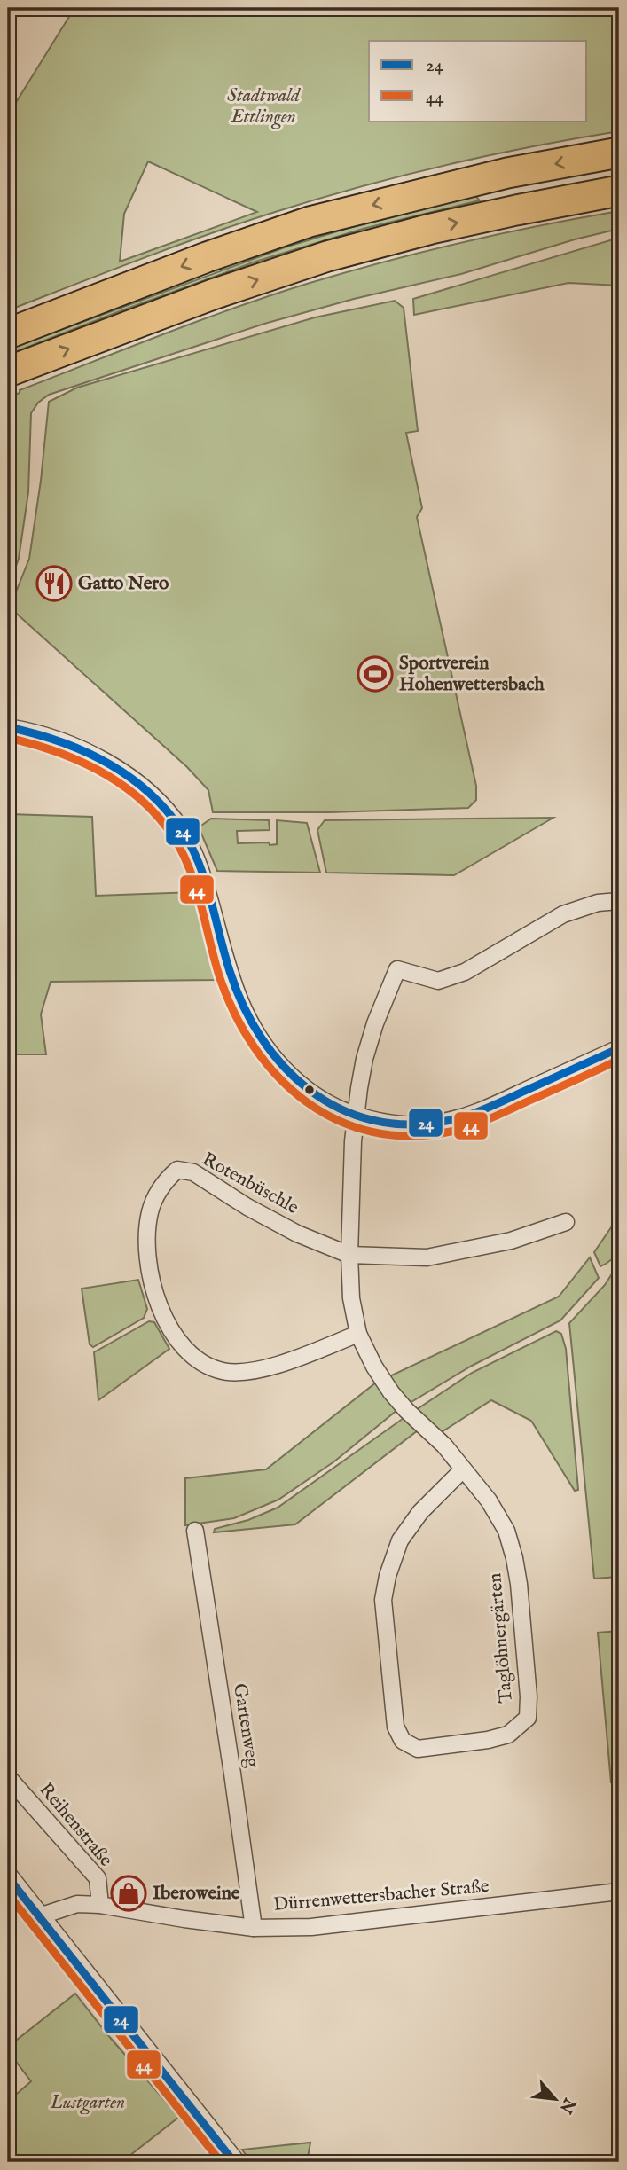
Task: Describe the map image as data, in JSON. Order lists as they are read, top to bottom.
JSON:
{
  "streets": {
    "street": [
      "Rotenbüschle",
      "Taglöhnergärten",
      "Gartenweg",
      "Reihenstraße",
      "Dürrenwettersbacher Straße"
    ]
  },
  "crossings": [
    ["Rotenbüschle", "Taglöhnergärten"],
    ["Gartenweg", "Dürrenwettersbacher Straße"],
    ["Reihenstraße", "Dürrenwettersbacher Straße"]
  ],
  "parks": ["Stadtwald Ettlingen", "Lustgarten"],
  "places": {
    "restaurant": ["Gatto Nero"],
    "sports": ["Sportverein Hohenwettersbach"],
    "shop": ["Iberoweine"]
  },
  "lines": ["transit line 24", "transit line 44"],
  "legend": ["24", "44"],
  "north": "bottom right"
}
